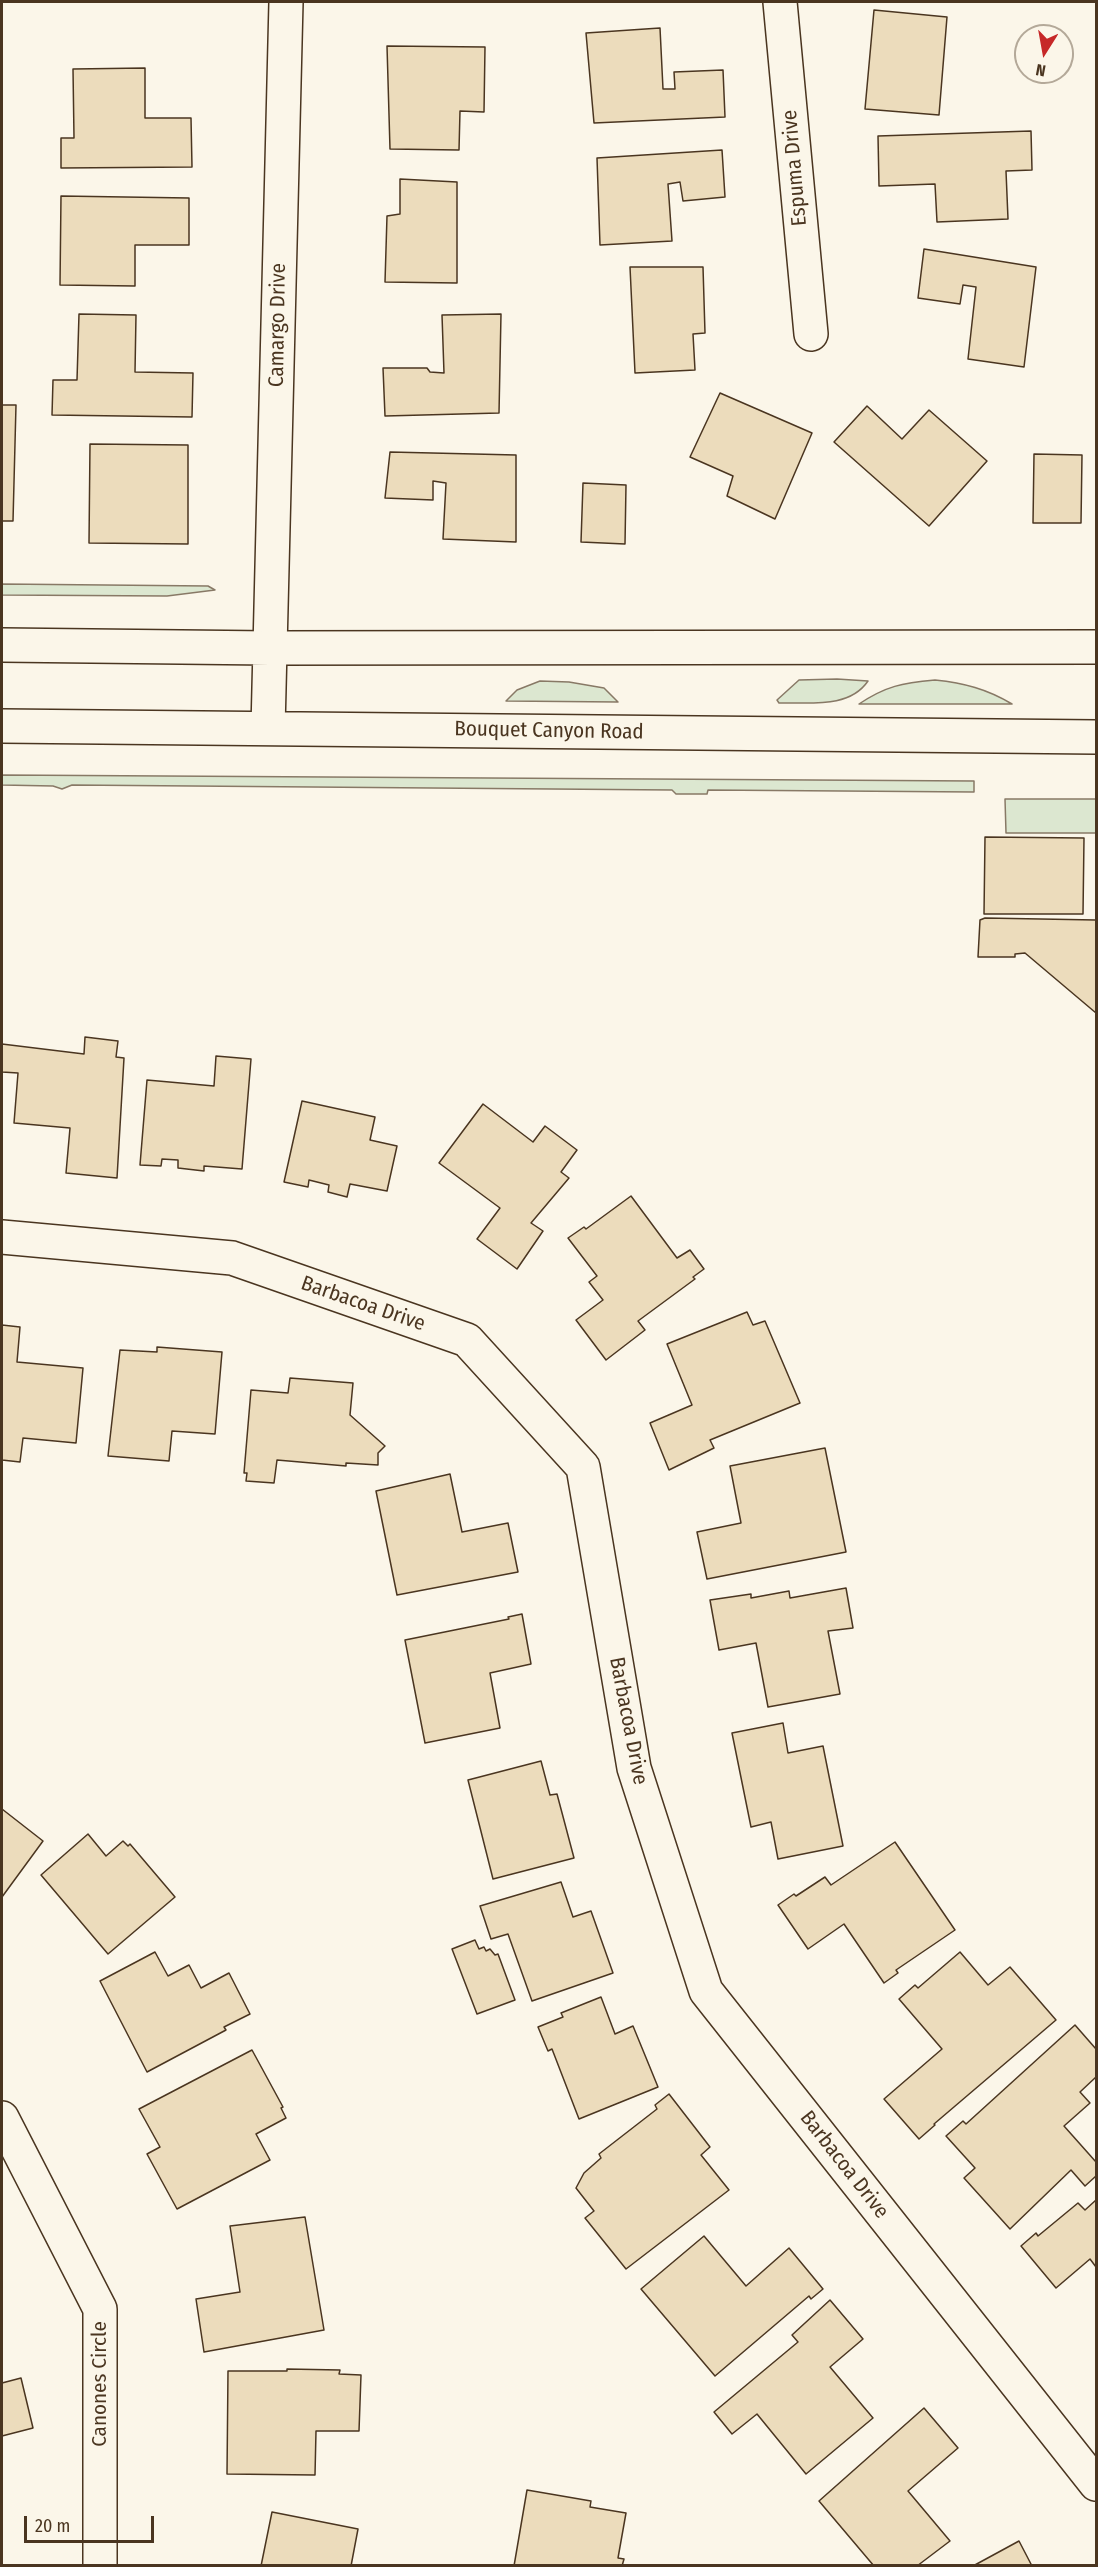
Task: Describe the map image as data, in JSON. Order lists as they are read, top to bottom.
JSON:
{
  "streets": {
    "street": [
      "Espuma Drive",
      "Camargo Drive",
      "Bouquet Canyon Road",
      "Barbacoa Drive",
      "Canones Circle"
    ]
  },
  "crossings": [
    ["Camargo Drive", "Bouquet Canyon Road"]
  ],
  "scale_bar": "20 m",
  "north": "bottom"
}
